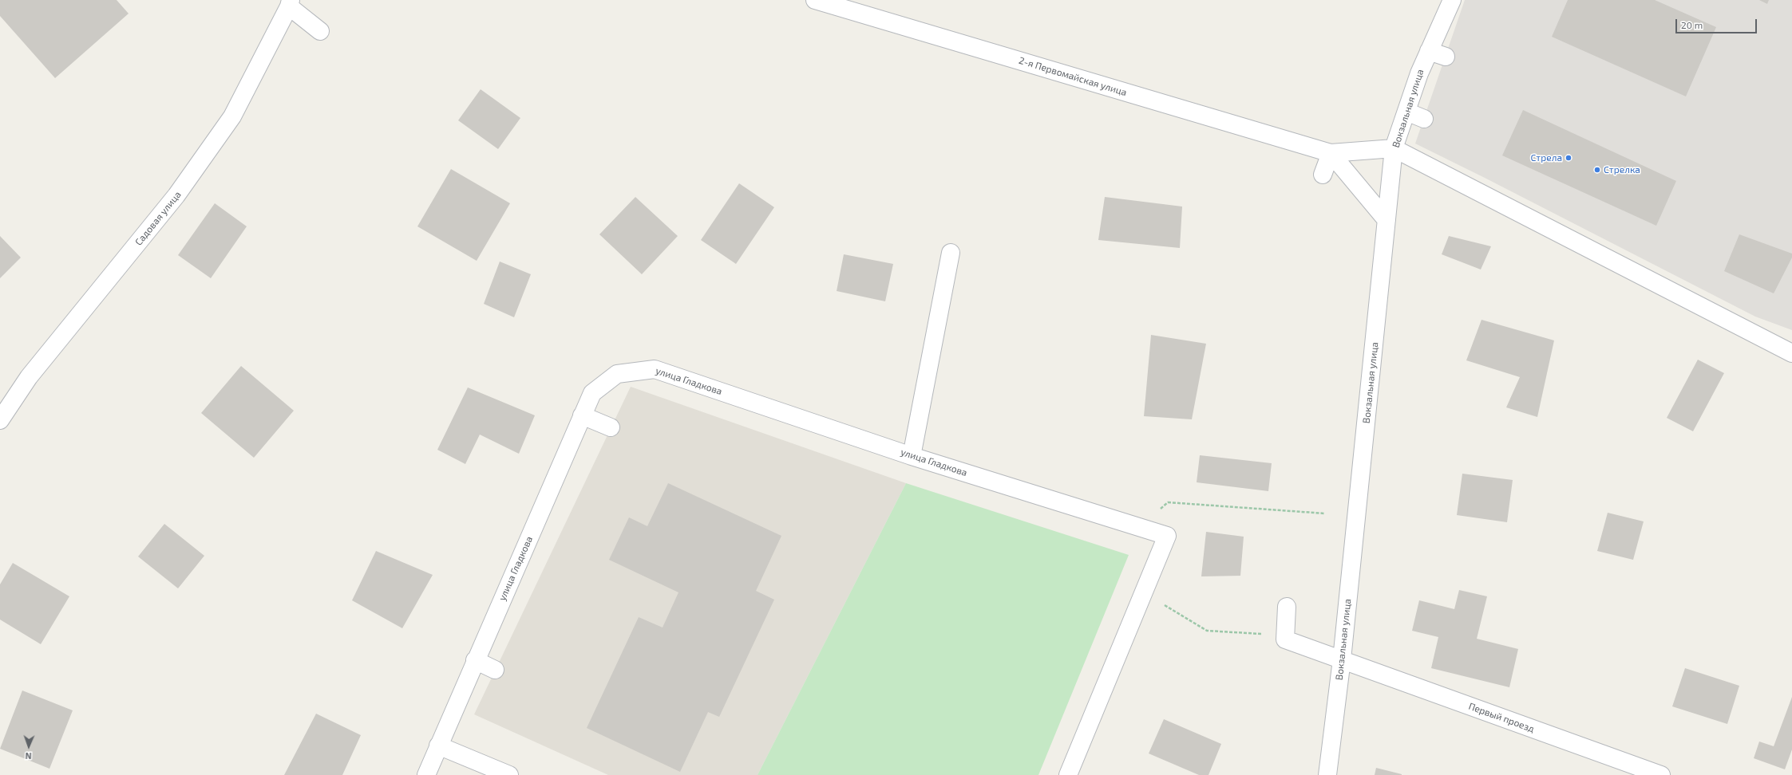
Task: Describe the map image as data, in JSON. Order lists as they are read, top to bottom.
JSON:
{
  "streets": {
    "street": [
      "2-я Первомайская улица",
      "Вокзальная улица",
      "Садовая улица",
      "улица Гладкова",
      "Первый проезд"
    ]
  },
  "crossings": [
    ["2-я Первомайская улица", "Вокзальная улица"],
    ["Вокзальная улица", "Первый проезд"]
  ],
  "places": ["Стрела", "Стрелка"],
  "scale_bar": "20 m",
  "north": "bottom"
}
